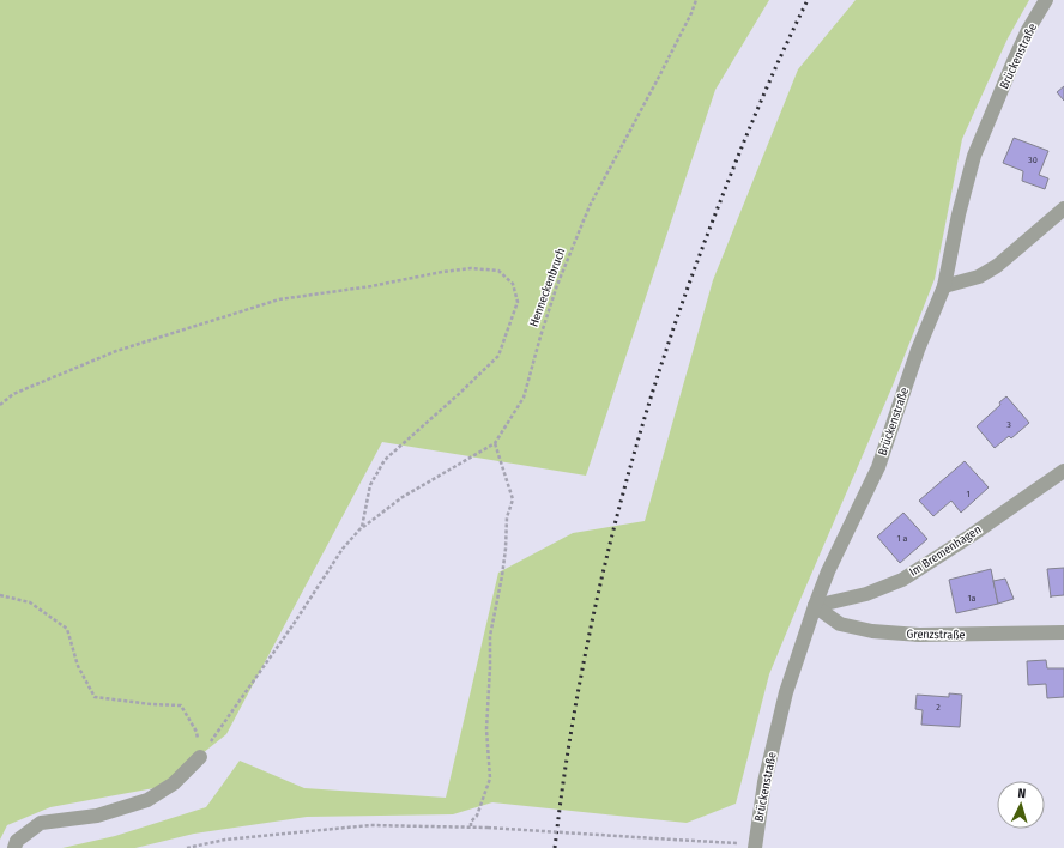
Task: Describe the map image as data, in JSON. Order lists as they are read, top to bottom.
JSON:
{
  "streets": {
    "street": ["Brückenstraße", "Im Bremenhagen", "Grenzstraße"],
    "path": ["Henneckenbruch"]
  },
  "crossings": [
    ["Brückenstraße", "Im Bremenhagen"],
    ["Brückenstraße", "Grenzstraße"],
    ["Im Bremenhagen", "Grenzstraße"]
  ],
  "house_numbers": [
    "30",
    "3",
    "1",
    "1 a",
    "1a",
    "2"
  ],
  "north": "top"
}
